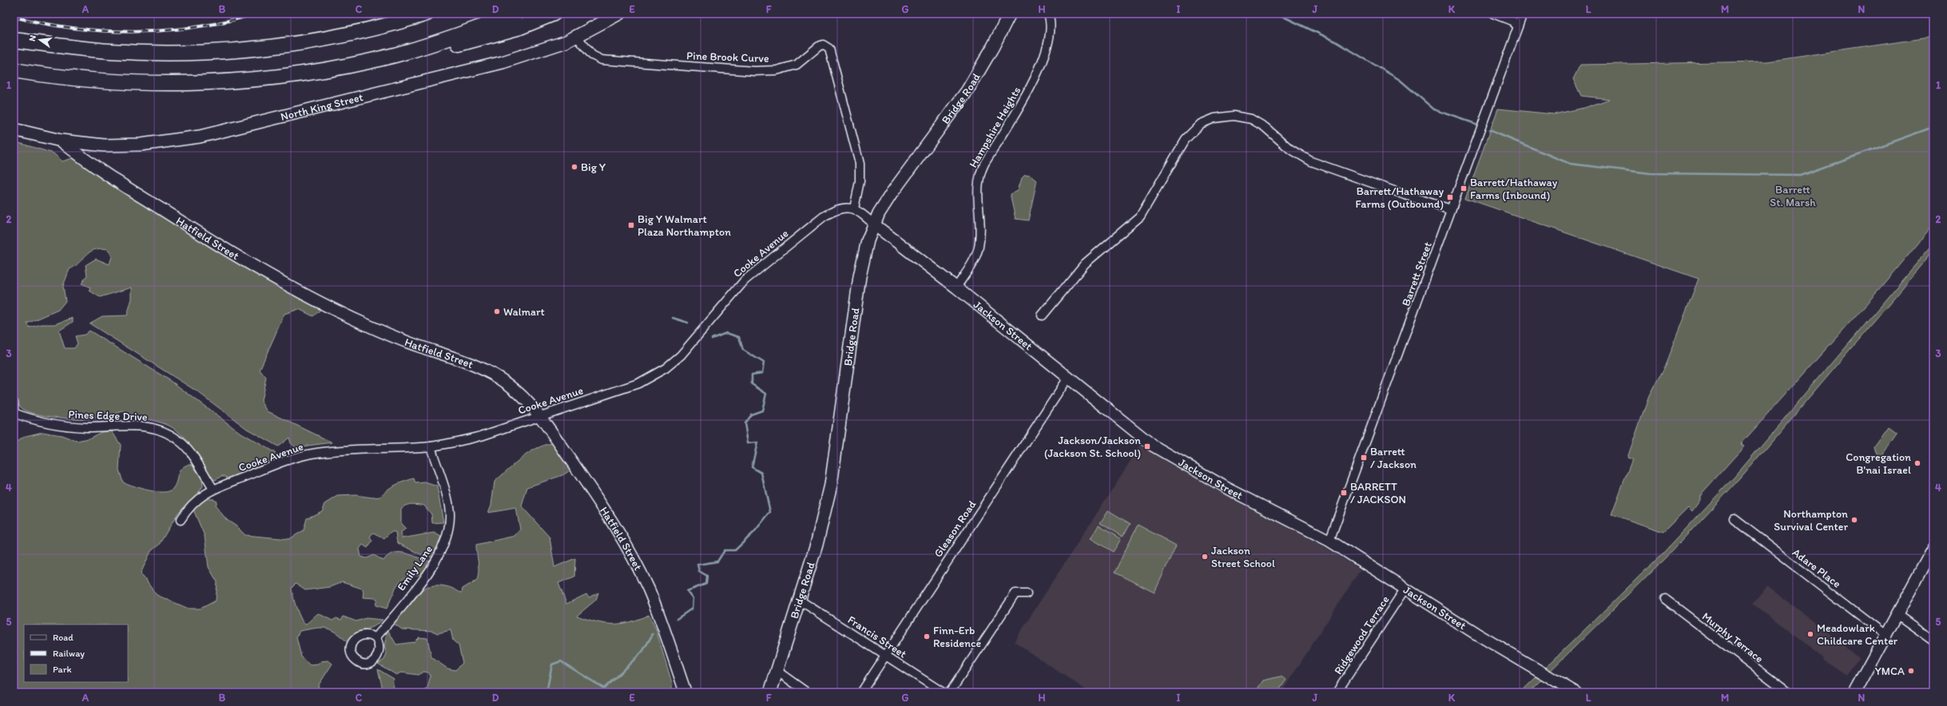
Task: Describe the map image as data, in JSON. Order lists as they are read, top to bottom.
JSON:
{
  "streets": {
    "main road": ["Bridge Road", "North King Street"],
    "street": [
      "Pine Brook Curve",
      "Hampshire Heights",
      "Hatfield Street",
      "Cooke Avenue",
      "Barrett Street",
      "Jackson Street",
      "Pines Edge Drive",
      "Gleason Road",
      "Emily Lane",
      "Adare Place",
      "Ridgewood Terrace",
      "Francis Street",
      "Murphy Terrace"
    ]
  },
  "crossings": [
    ["Pine Brook Curve", "North King Street"],
    ["Pine Brook Curve", "Cooke Avenue"],
    ["Bridge Road", "Jackson Street"],
    ["Bridge Road", "Francis Street"],
    ["North King Street", "Hatfield Street"],
    ["Hampshire Heights", "Jackson Street"],
    ["Hatfield Street", "Cooke Avenue"],
    ["Cooke Avenue", "Pines Edge Drive"],
    ["Cooke Avenue", "Emily Lane"],
    ["Barrett Street", "Jackson Street"],
    ["Jackson Street", "Gleason Road"],
    ["Jackson Street", "Ridgewood Terrace"],
    ["Gleason Road", "Francis Street"]
  ],
  "parks": ["Barrett St. Marsh"],
  "places": {
    "other": [
      "Big Y",
      "Walmart",
      "Congregation B'nai Israel",
      "Northampton Survival Center",
      "Jackson Street School",
      "Meadowlark Childcare Center",
      "Finn-Erb Residence",
      "YMCA"
    ],
    "transit": [
      "Barrett/Hathaway Farms (Inbound)",
      "Barrett/Hathaway Farms (Outbound)",
      "Big Y Walmart Plaza Northampton",
      "Jackson/Jackson (Jackson St. School)",
      "Barrett / Jackson",
      "BARRETT / JACKSON"
    ]
  },
  "legend": ["Road", "Railway", "Park"],
  "north": "left",
  "grid": {
    "columns": [
      "A",
      "B",
      "C",
      "D",
      "E",
      "F",
      "G",
      "H",
      "I",
      "J",
      "K",
      "L",
      "M",
      "N"
    ],
    "rows": [
      "1",
      "2",
      "3",
      "4",
      "5"
    ]
  }
}
